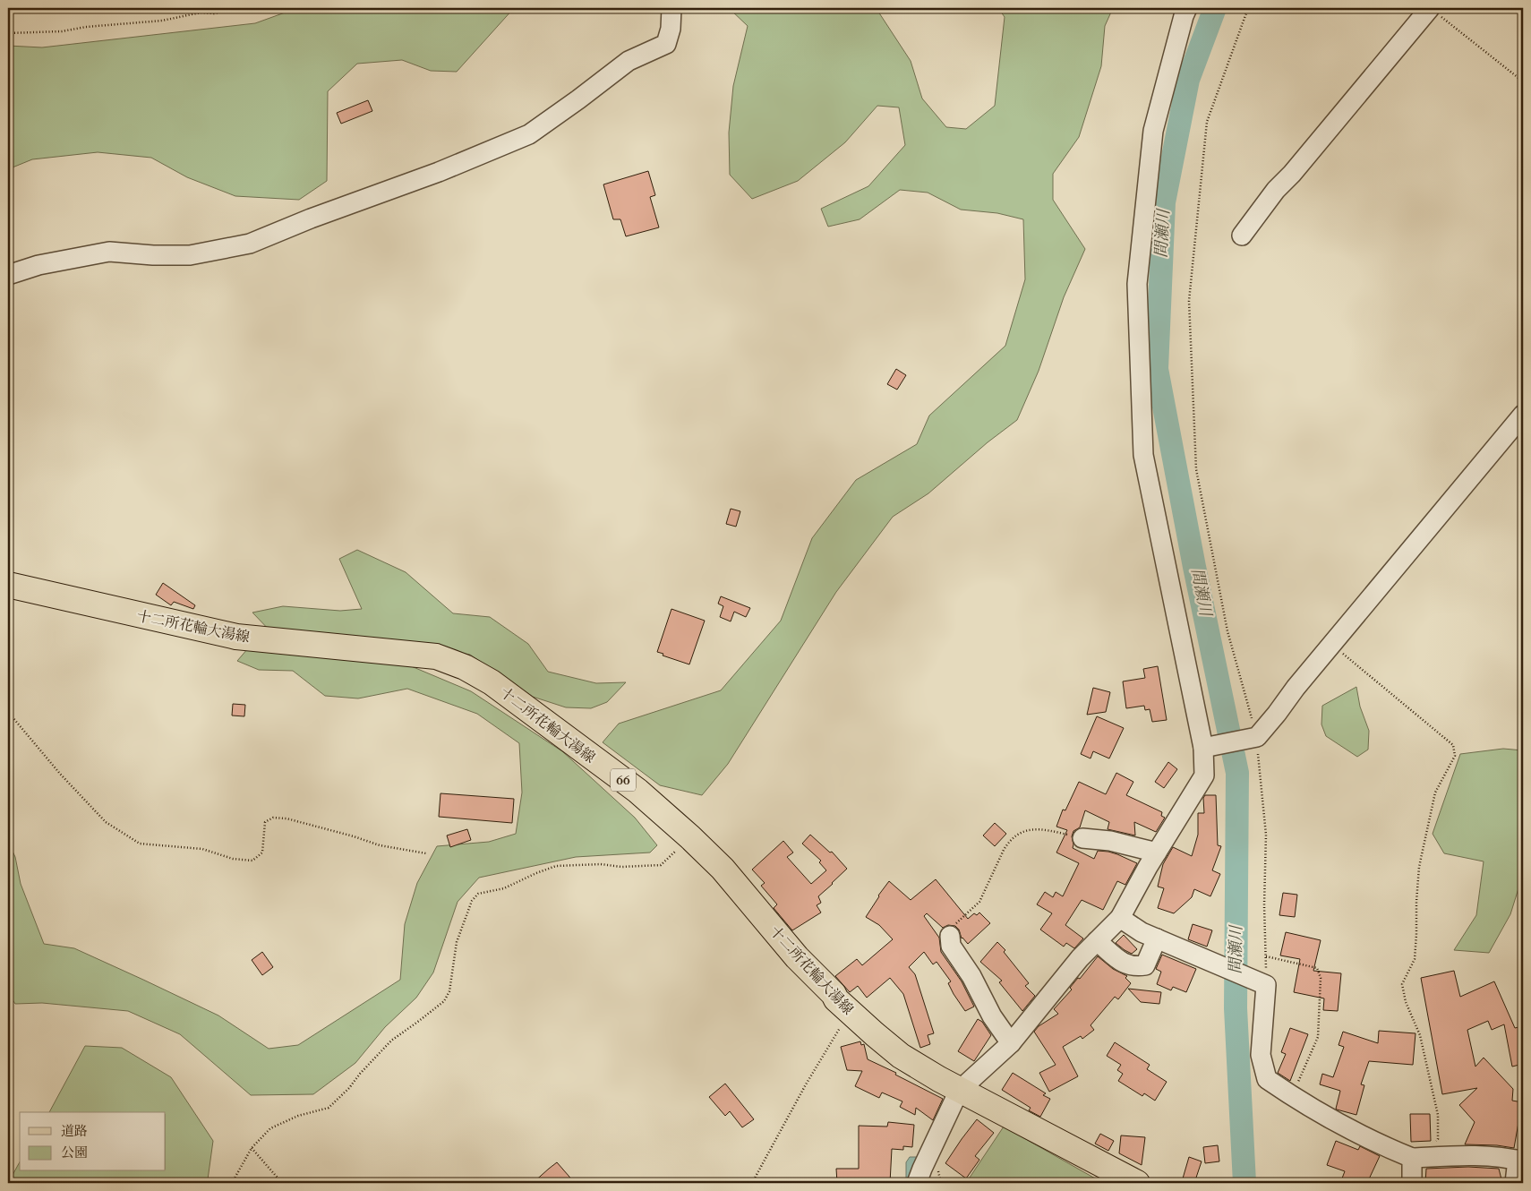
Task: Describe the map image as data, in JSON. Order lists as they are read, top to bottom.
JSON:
{
  "streets": {
    "main road": ["十二所花輪大湯線", "66"]
  },
  "water": ["間瀬川"],
  "legend": ["道路", "公園"]
}
